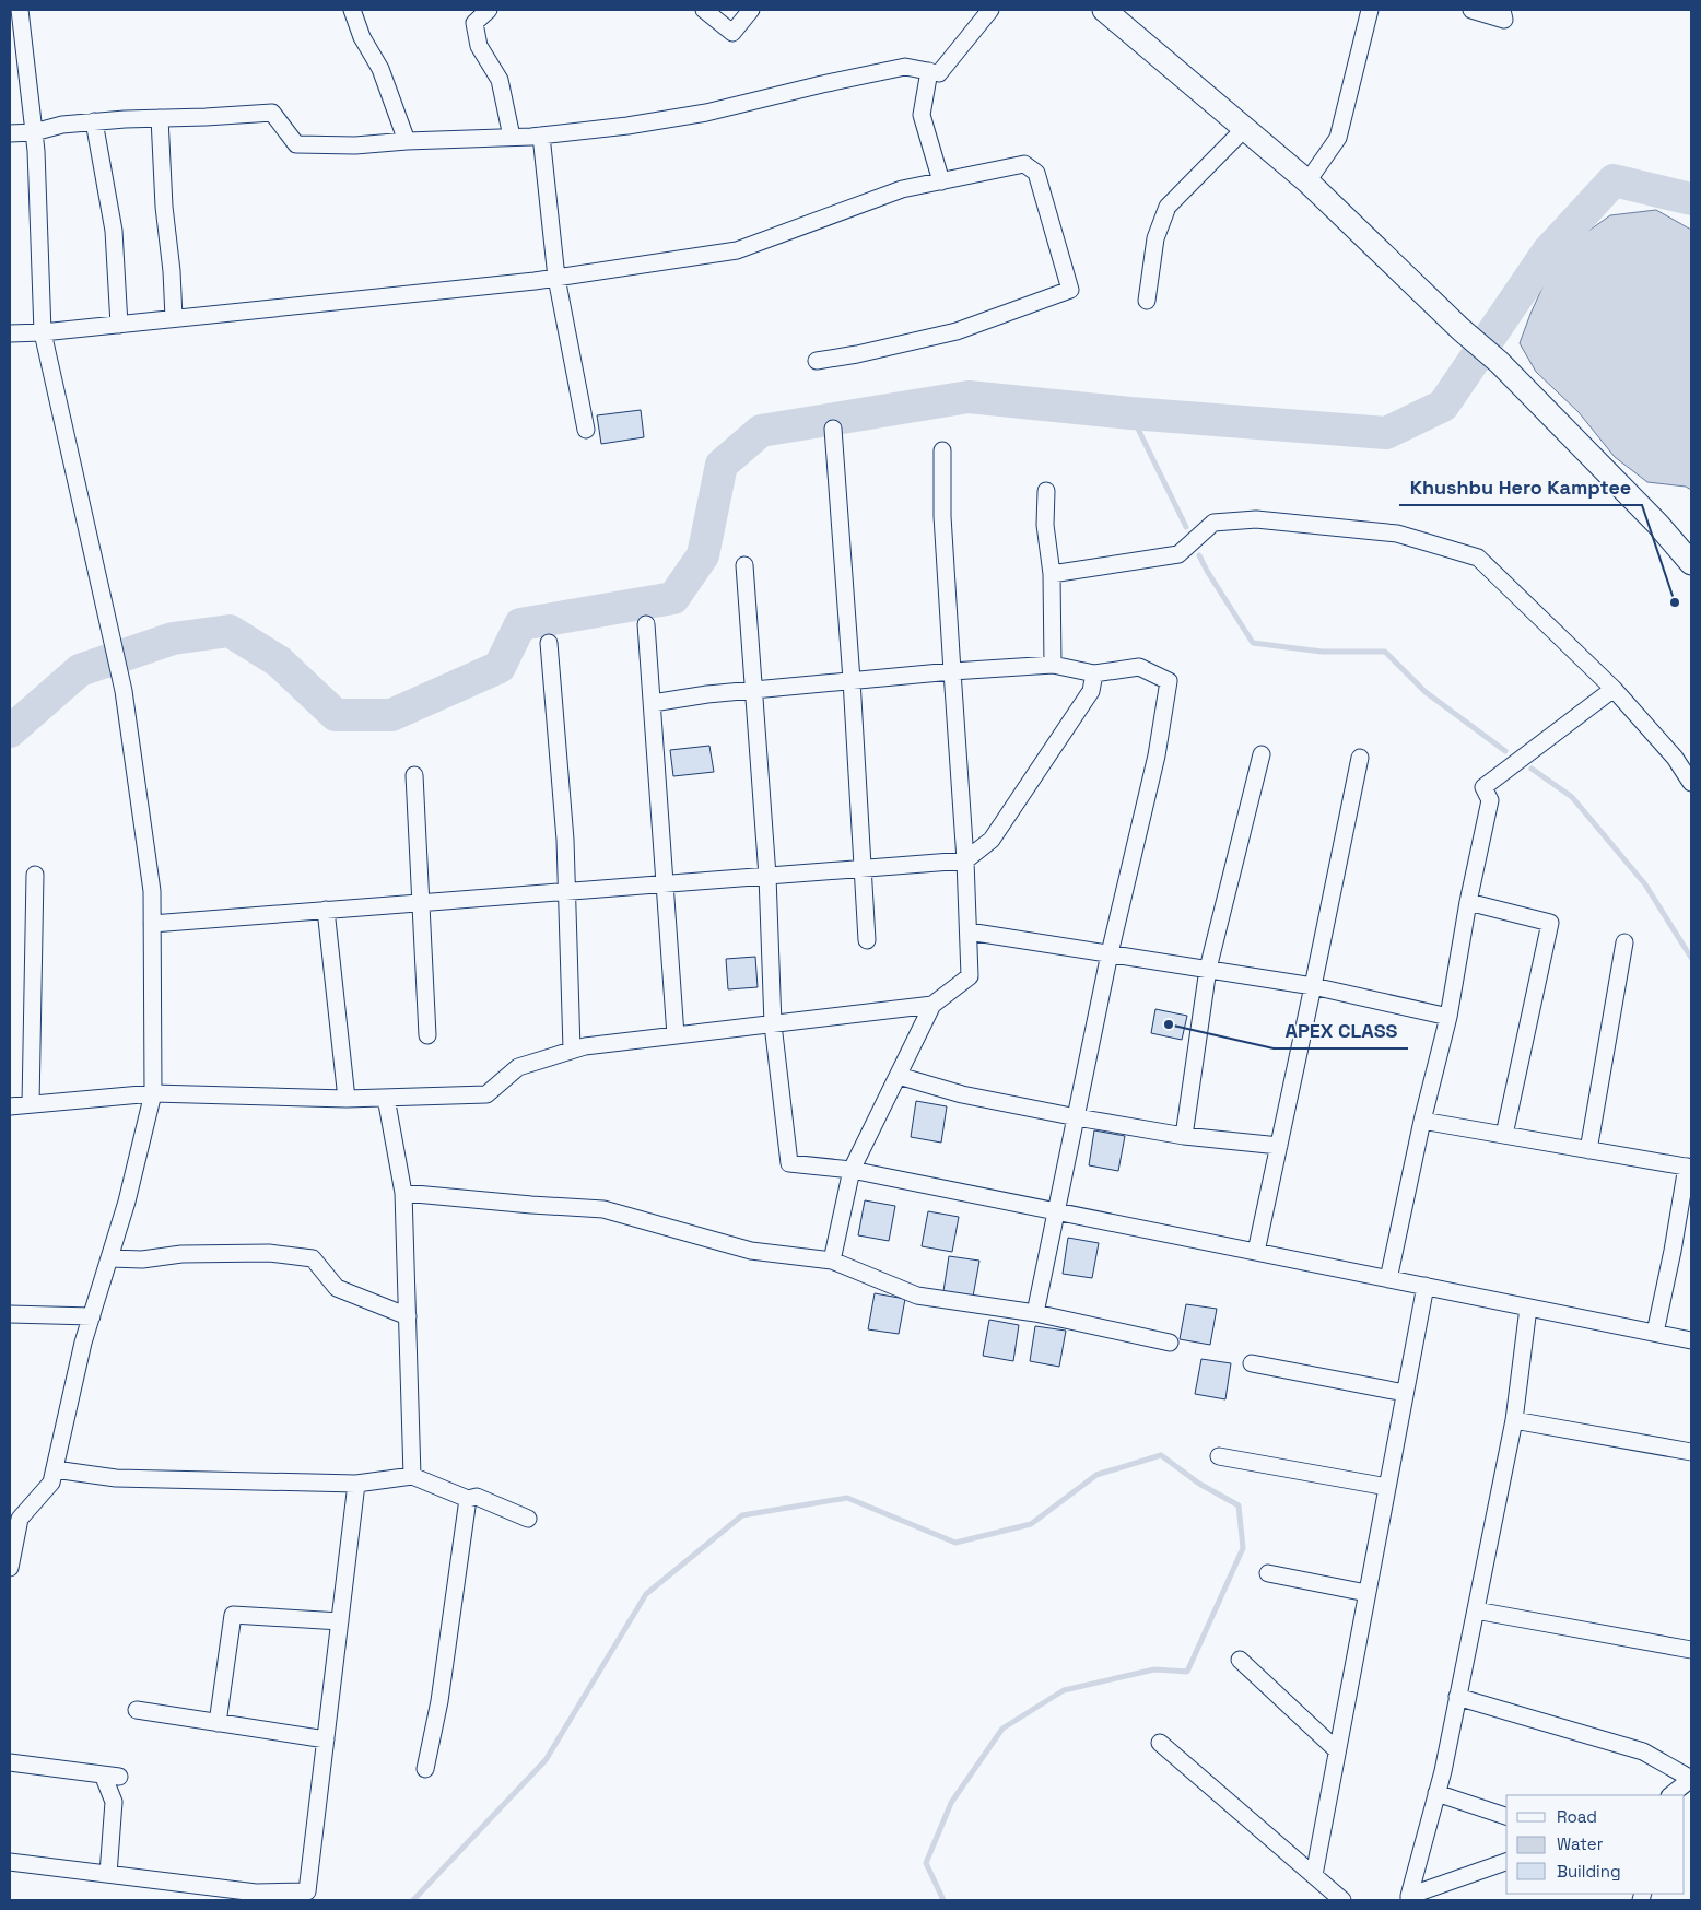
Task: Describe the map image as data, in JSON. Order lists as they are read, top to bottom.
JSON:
{
  "places": ["Khushbu Hero Kamptee", "APEX CLASS"],
  "legend": ["Road", "Water", "Building"]
}
